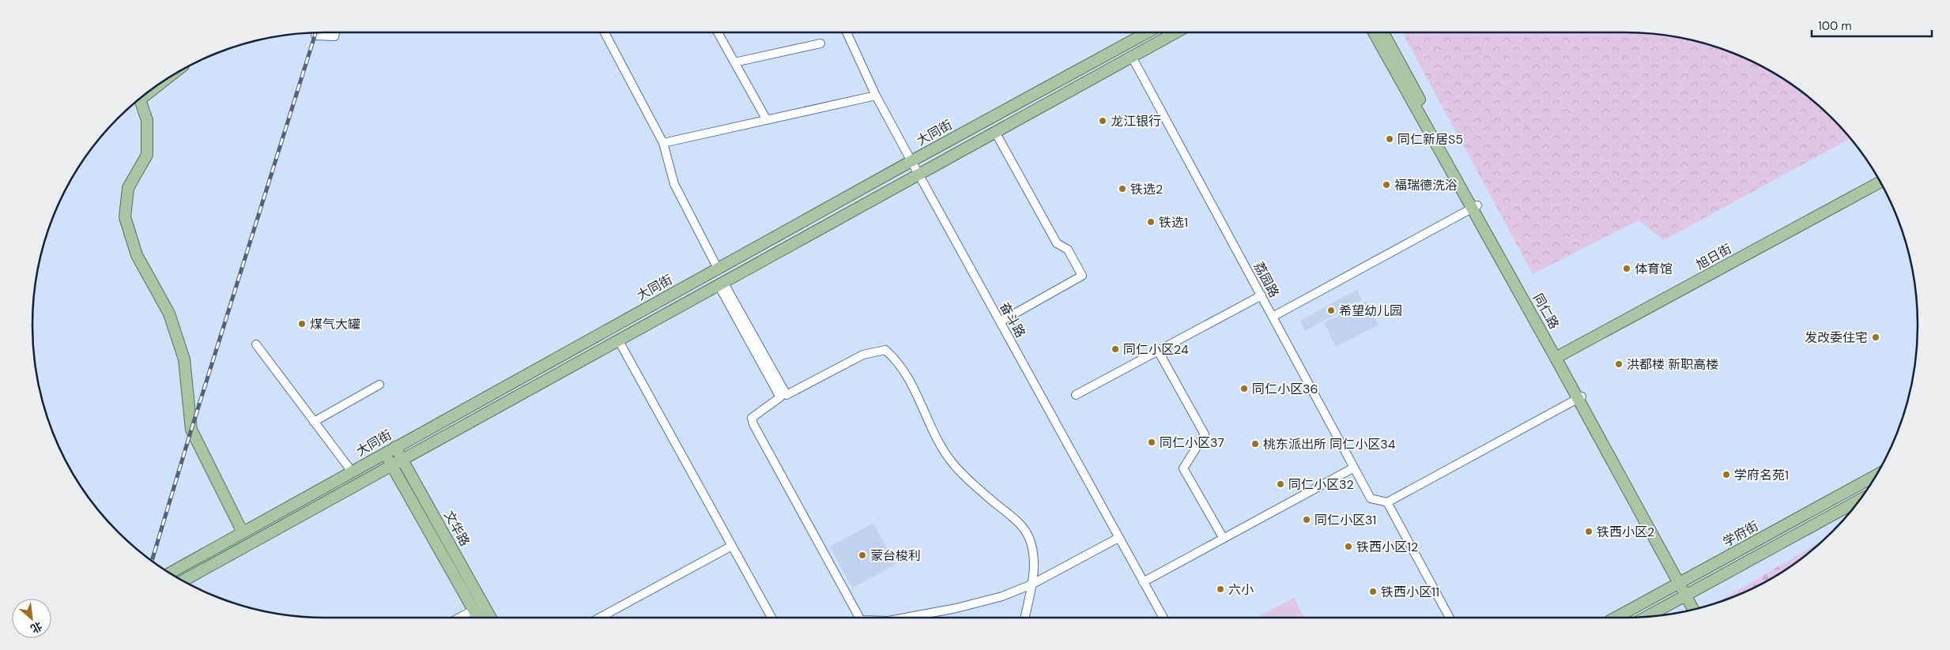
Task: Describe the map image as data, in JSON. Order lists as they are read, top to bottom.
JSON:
{
  "streets": {
    "main road": [
      "大同街",
      "旭日街",
      "同仁路",
      "文华路",
      "学府街"
    ],
    "street": ["荔园路", "奋斗路"]
  },
  "crossings": [
    ["大同街", "奋斗路"],
    ["大同街", "文华路"],
    ["旭日街", "同仁路"],
    ["同仁路", "学府街"]
  ],
  "places": [
    "龙江银行",
    "同仁新居S5",
    "福瑞德洗浴",
    "铁选2",
    "铁选1",
    "体育馆",
    "希望幼儿园",
    "煤气大罐",
    "发改委住宅",
    "同仁小区24",
    "洪都楼 新职高楼",
    "同仁小区36",
    "同仁小区37",
    "桃东派出所 同仁小区34",
    "学府名苑1",
    "同仁小区32",
    "同仁小区31",
    "铁西小区2",
    "铁西小区12",
    "蒙台梭利",
    "六小",
    "铁西小区11"
  ],
  "scale_bar": "100 m",
  "north": "bottom right"
}
